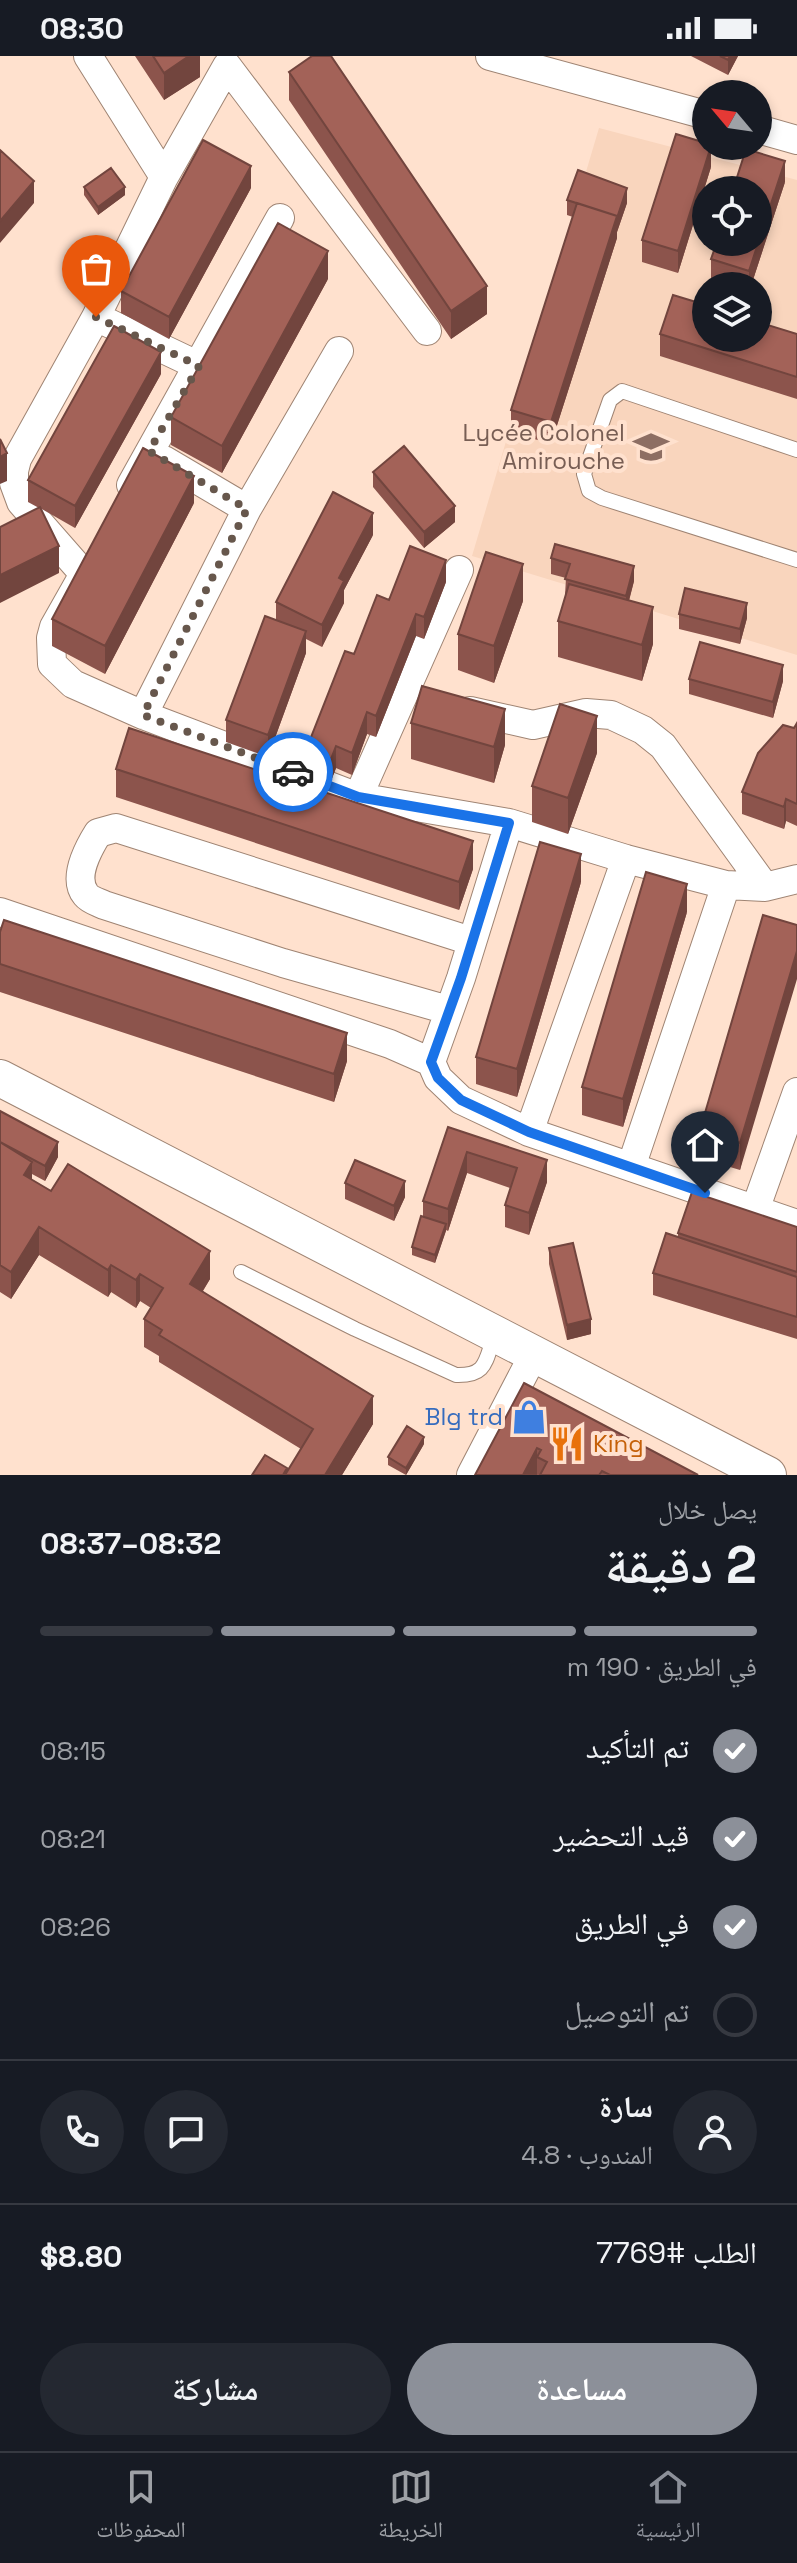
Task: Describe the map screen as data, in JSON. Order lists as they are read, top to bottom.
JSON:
{
  "places": {
    "school or university": ["Lycée Colonel Amirouche"],
    "shop": ["Blg trd"],
    "restaurant": ["King"]
  },
  "north": "top left",
  "page": {
    "status": "08:30",
    "heading": ["2 دقيقة", "يصل خلال", "08:32–08:37"],
    "panel": [
      "سارة",
      "المندوب · 4.8",
      "الطلب #7769",
      "$8.80"
    ],
    "bar": "في الطريق · 190 m",
    "list": [
      ["تم التأكيد", "08:15"],
      ["قيد التحضير", "08:21"],
      ["في الطريق", "08:26"],
      "تم التوصيل"
    ],
    "buttons": ["مساعدة", "مشاركة"],
    "tabs": ["الرئيسية", "الخريطة", "المحفوظات"]
  }
}
